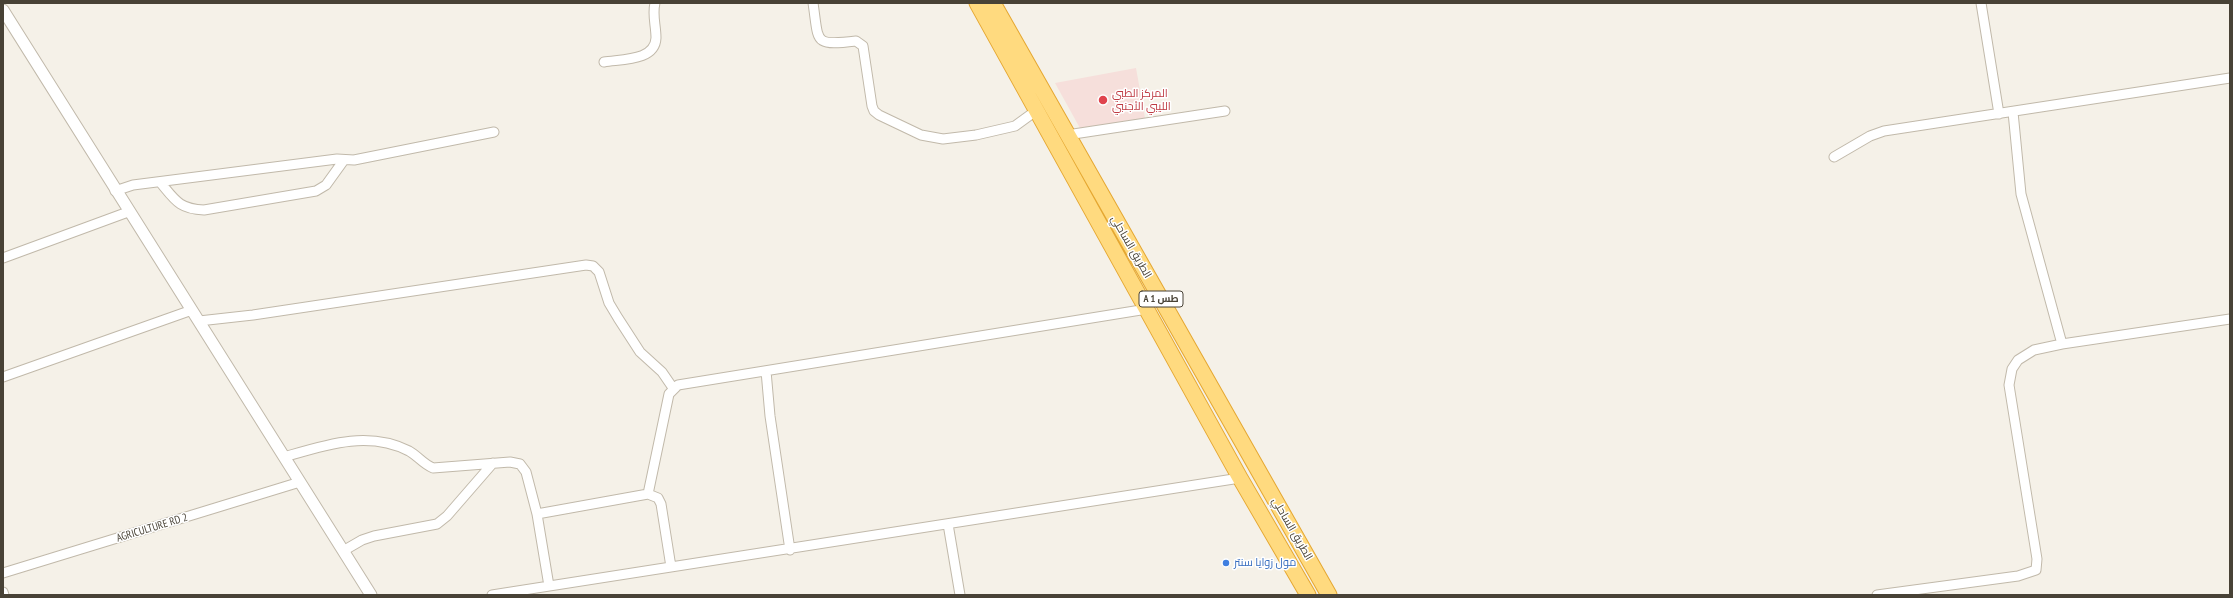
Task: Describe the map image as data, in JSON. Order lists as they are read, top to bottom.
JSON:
{
  "streets": {
    "highway": ["الطريق الساحلي", "A 1 طس"],
    "street": ["AGRICULTURE RD 2"]
  },
  "places": ["المركز الطبي الليبي الأجنبي", "مول زوايا سنتر"]
}
